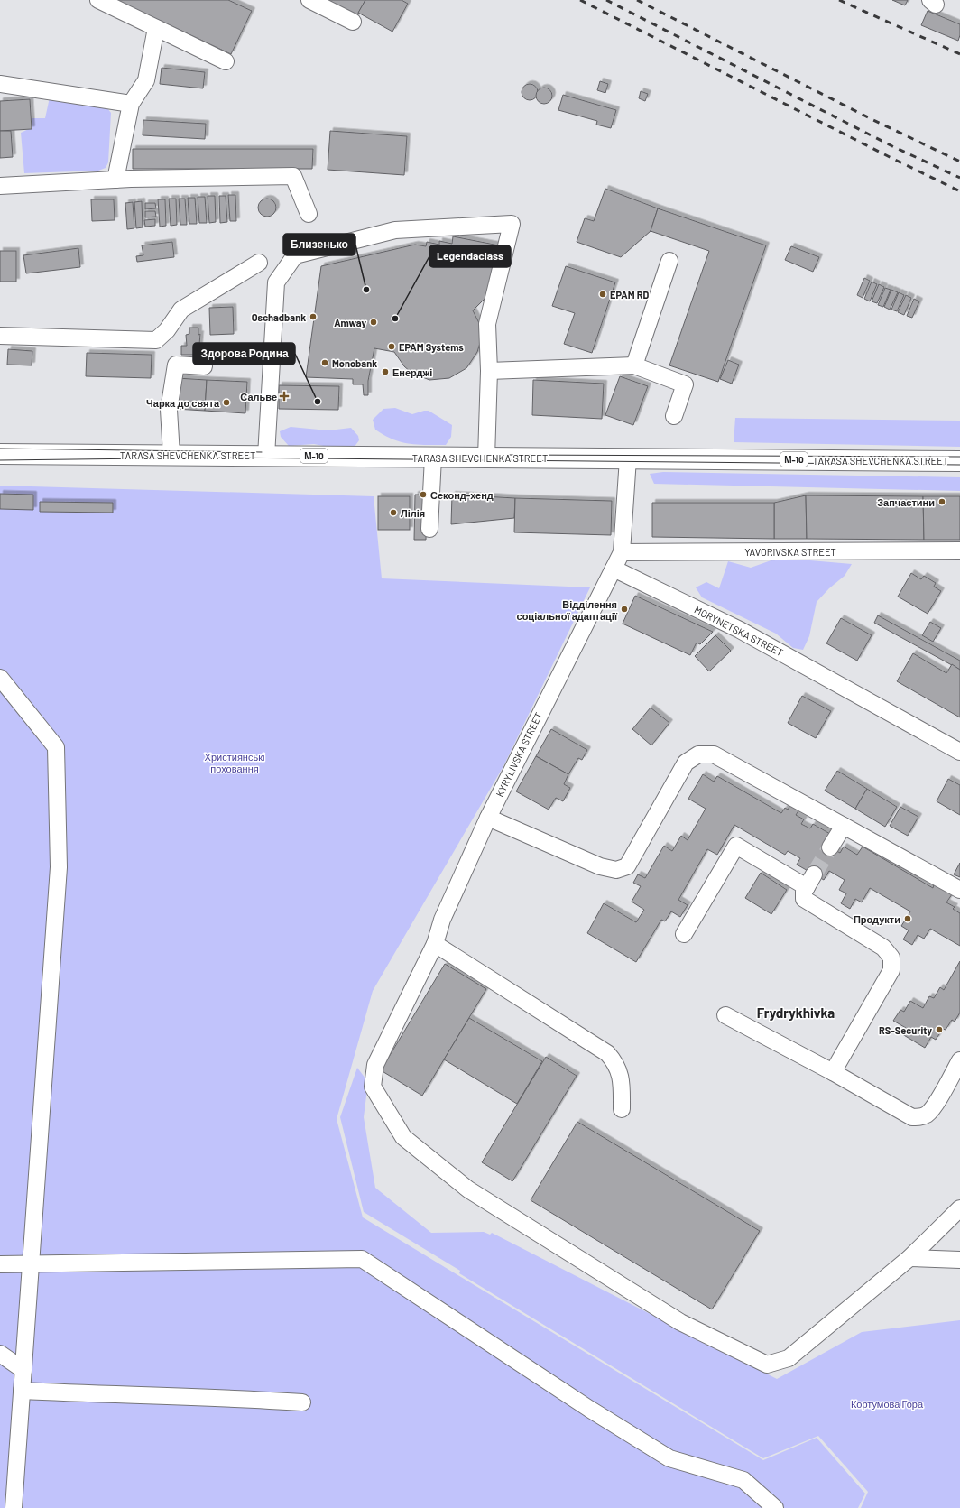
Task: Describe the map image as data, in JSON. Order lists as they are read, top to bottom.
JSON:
{
  "streets": {
    "main road": ["TARASA SHEVCHENKA STREET", "М-10"],
    "street": ["YAVORIVSKA STREET", "MORYNETSKA STREET", "KYRYLIVSKA STREET"]
  },
  "crossings": [
    ["MORYNETSKA STREET", "KYRYLIVSKA STREET"]
  ],
  "districts": ["Frydrykhivka"],
  "parks": ["Християнські поховання", "Кортумова Гора"],
  "places": {
    "other": [
      "Близенько",
      "EPAM RD",
      "Oschadbank",
      "Legendaclass",
      "Amway",
      "EPAM Systems",
      "Monobank",
      "Енерджі",
      "Здорова Родина",
      "Чарка до свята",
      "Секонд-хенд",
      "Запчастини",
      "Лілія",
      "Відділення соціальної адаптації",
      "Продукти",
      "RS-Security"
    ],
    "health": ["Сальве"]
  }
}
